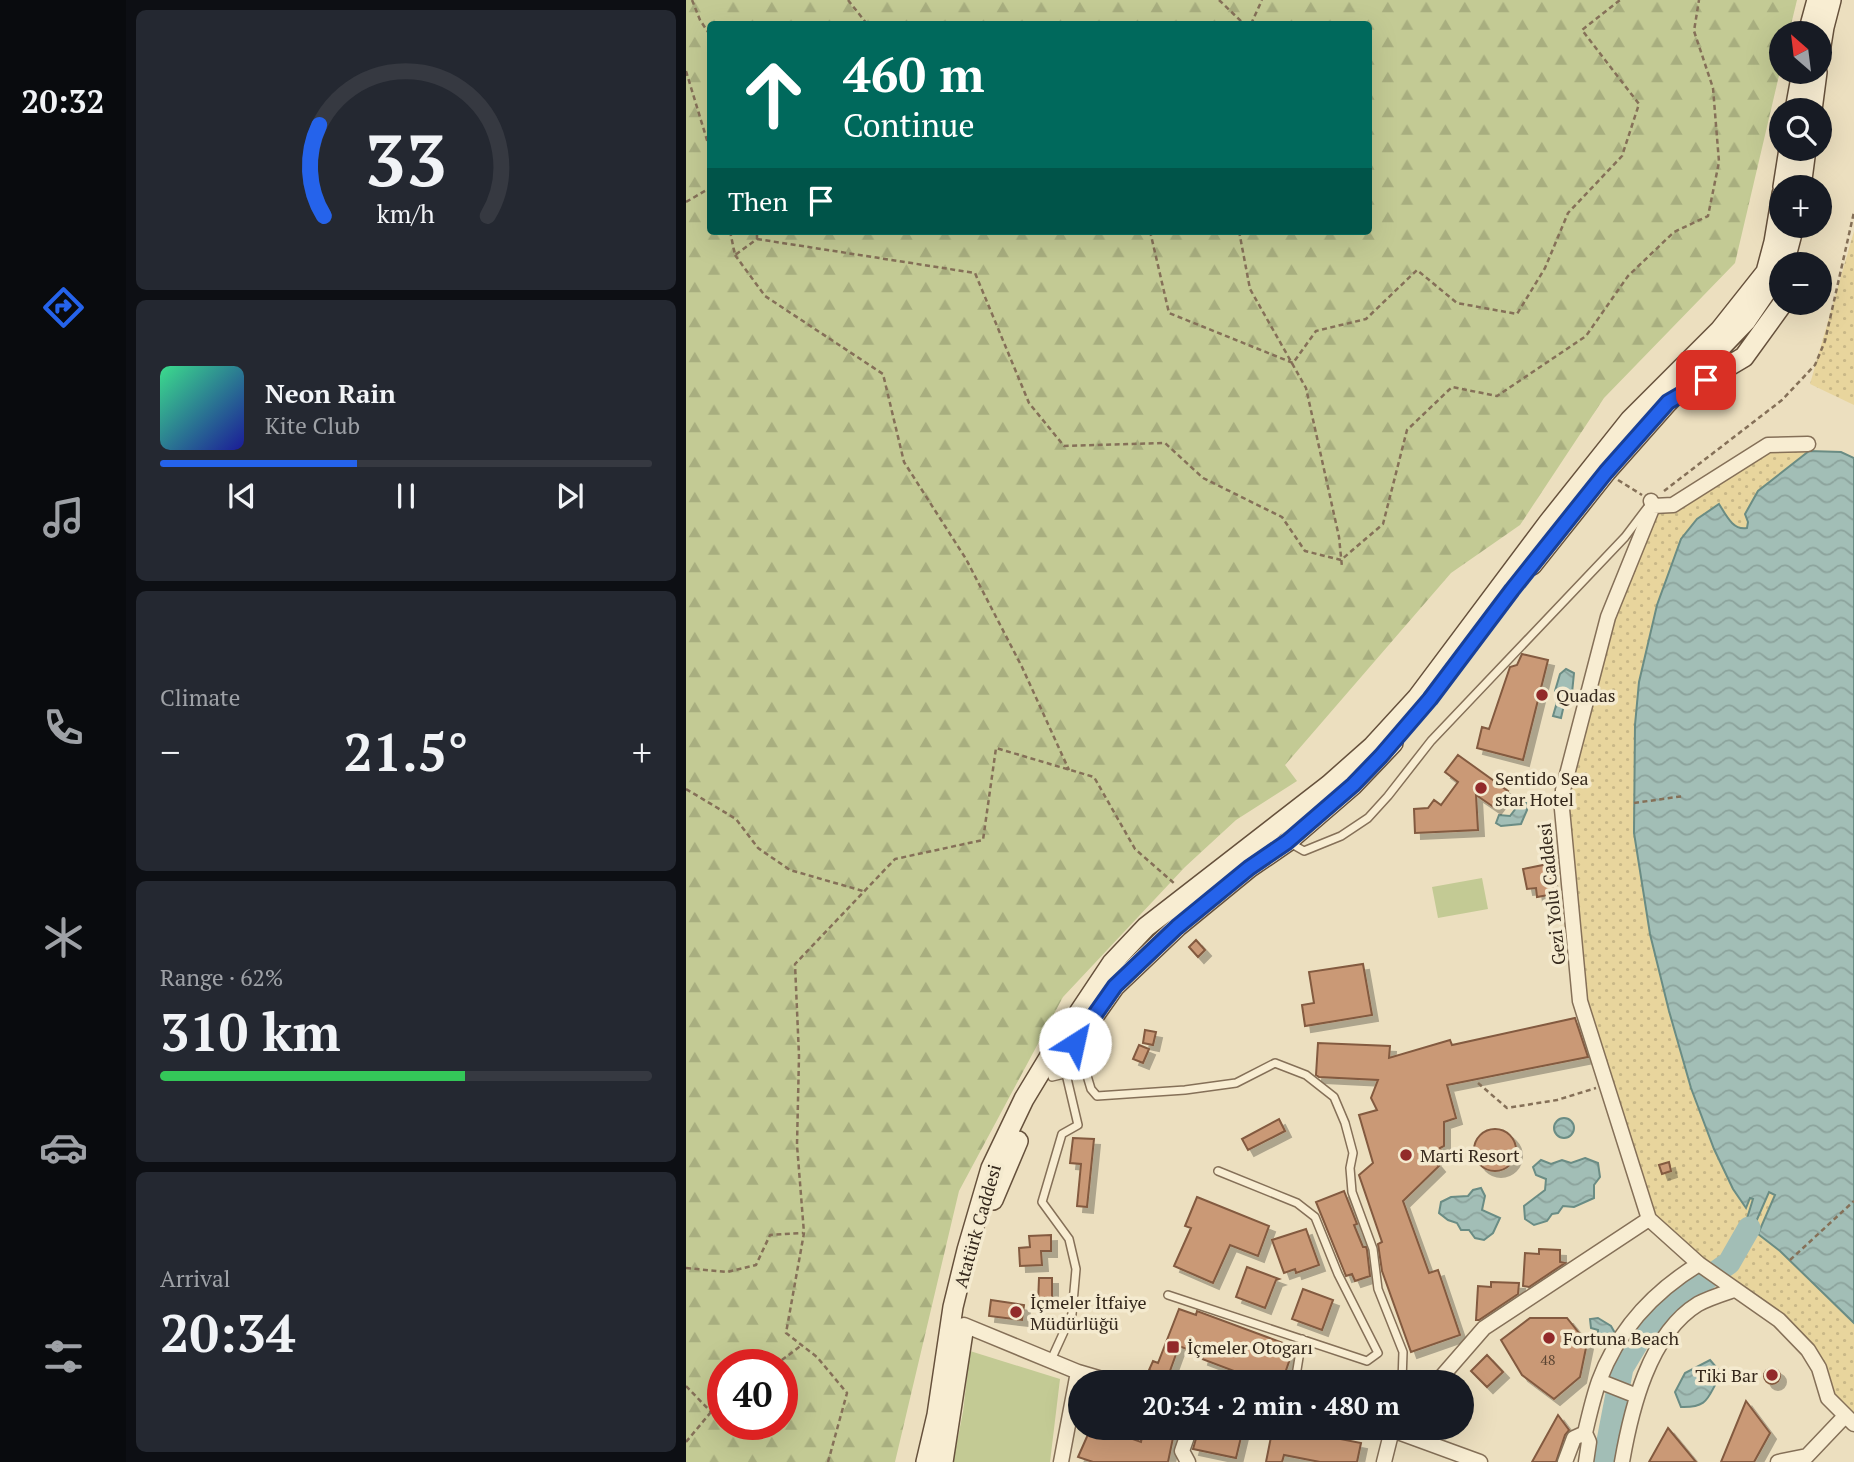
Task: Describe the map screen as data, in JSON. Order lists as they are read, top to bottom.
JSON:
{
  "streets": {
    "street": ["Gezi Yolu Caddesi", "Atatürk Caddesi"]
  },
  "places": {
    "other": [
      "Quadas",
      "Sentido Sea star Hotel",
      "Marti Resort",
      "İçmeler İtfaiye Müdürlüğü",
      "Fortuna Beach",
      "Tiki Bar"
    ],
    "transit": ["İçmeler Otogarı"]
  },
  "house_numbers": ["48"],
  "north": "top left",
  "page": {
    "tabs": "20:32",
    "map_buttons": ["+", "−"],
    "turn": ["460 m", "Continue"],
    "then": "Then",
    "song": ["Neon Rain", "Kite Club"],
    "tile": [
      "Climate",
      ["Range · 62%", "310 km"],
      ["Arrival", "20:34"]
    ],
    "heat": ["−", "21.5°", "+"],
    "limit": "40",
    "trip": "20:34 · 2 min · 480 m",
    "gauge": ["33", "km/h"]
  }
}
